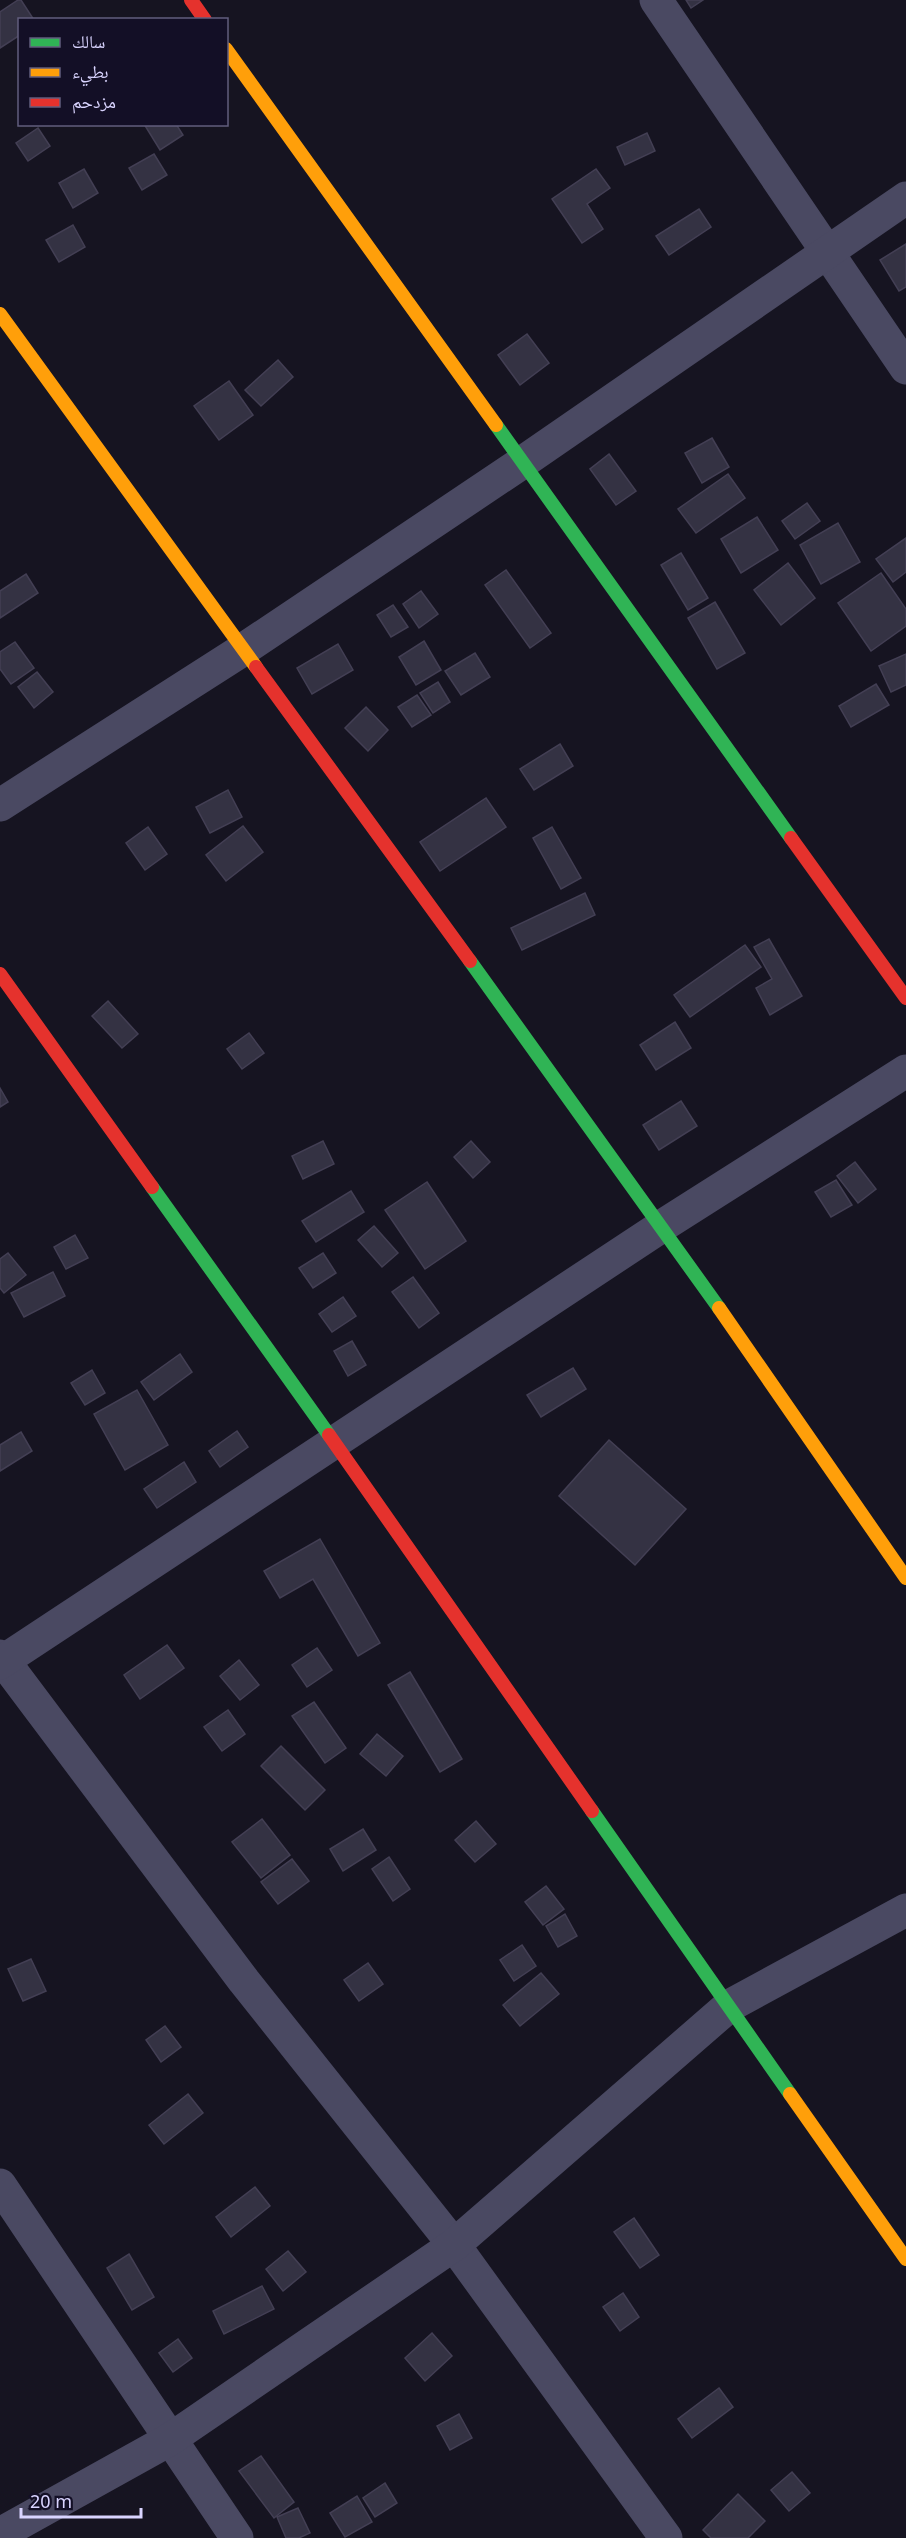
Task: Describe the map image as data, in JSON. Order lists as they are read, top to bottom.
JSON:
{
  "legend": ["سالك", "بطيء", "مزدحم"],
  "scale_bar": "20 m"
}
